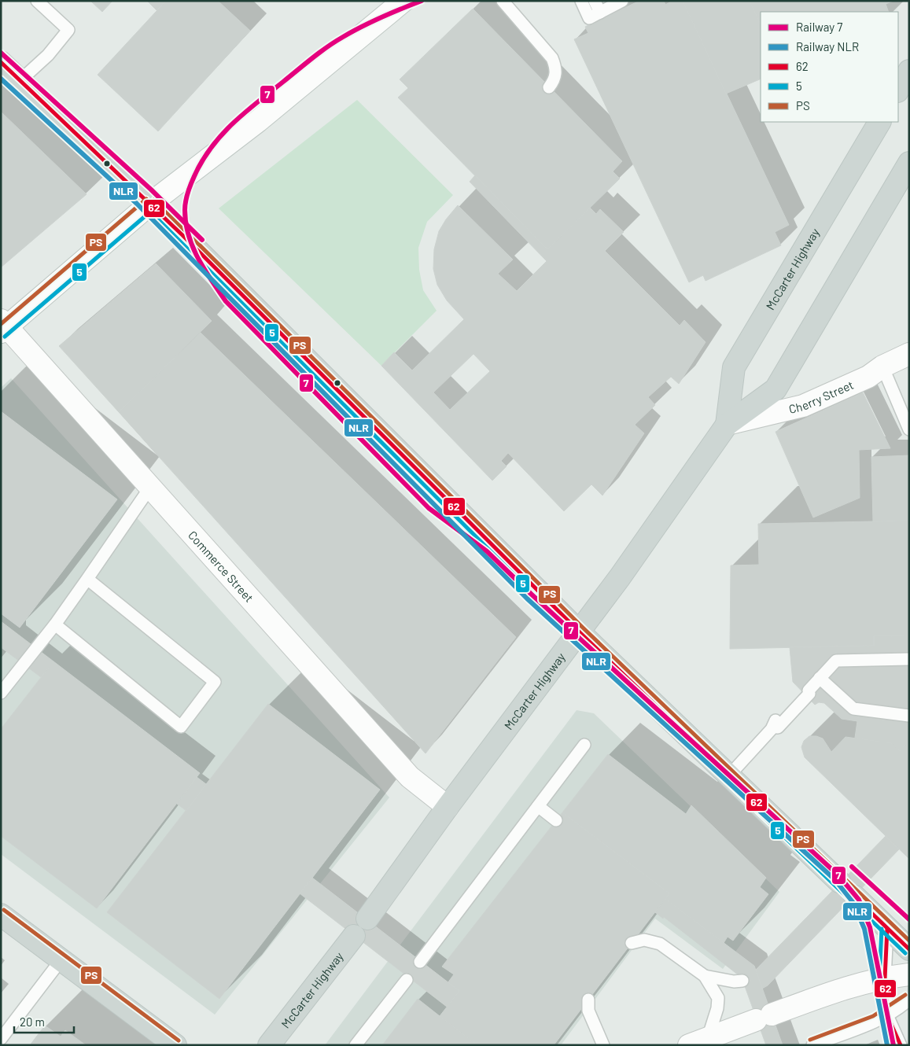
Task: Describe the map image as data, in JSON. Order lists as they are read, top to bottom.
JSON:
{
  "streets": {
    "main road": ["McCarter Highway"],
    "street": ["Cherry Street", "Commerce Street"]
  },
  "crossings": [
    ["McCarter Highway", "Cherry Street"],
    ["McCarter Highway", "Commerce Street"]
  ],
  "lines": [
    "rail line 7",
    "transit line 62",
    "rail line NLR",
    "transit line PS",
    "transit line 5"
  ],
  "legend": [
    "Railway 7",
    "Railway NLR",
    "62",
    "5",
    "PS"
  ],
  "scale_bar": "20 m"
}
